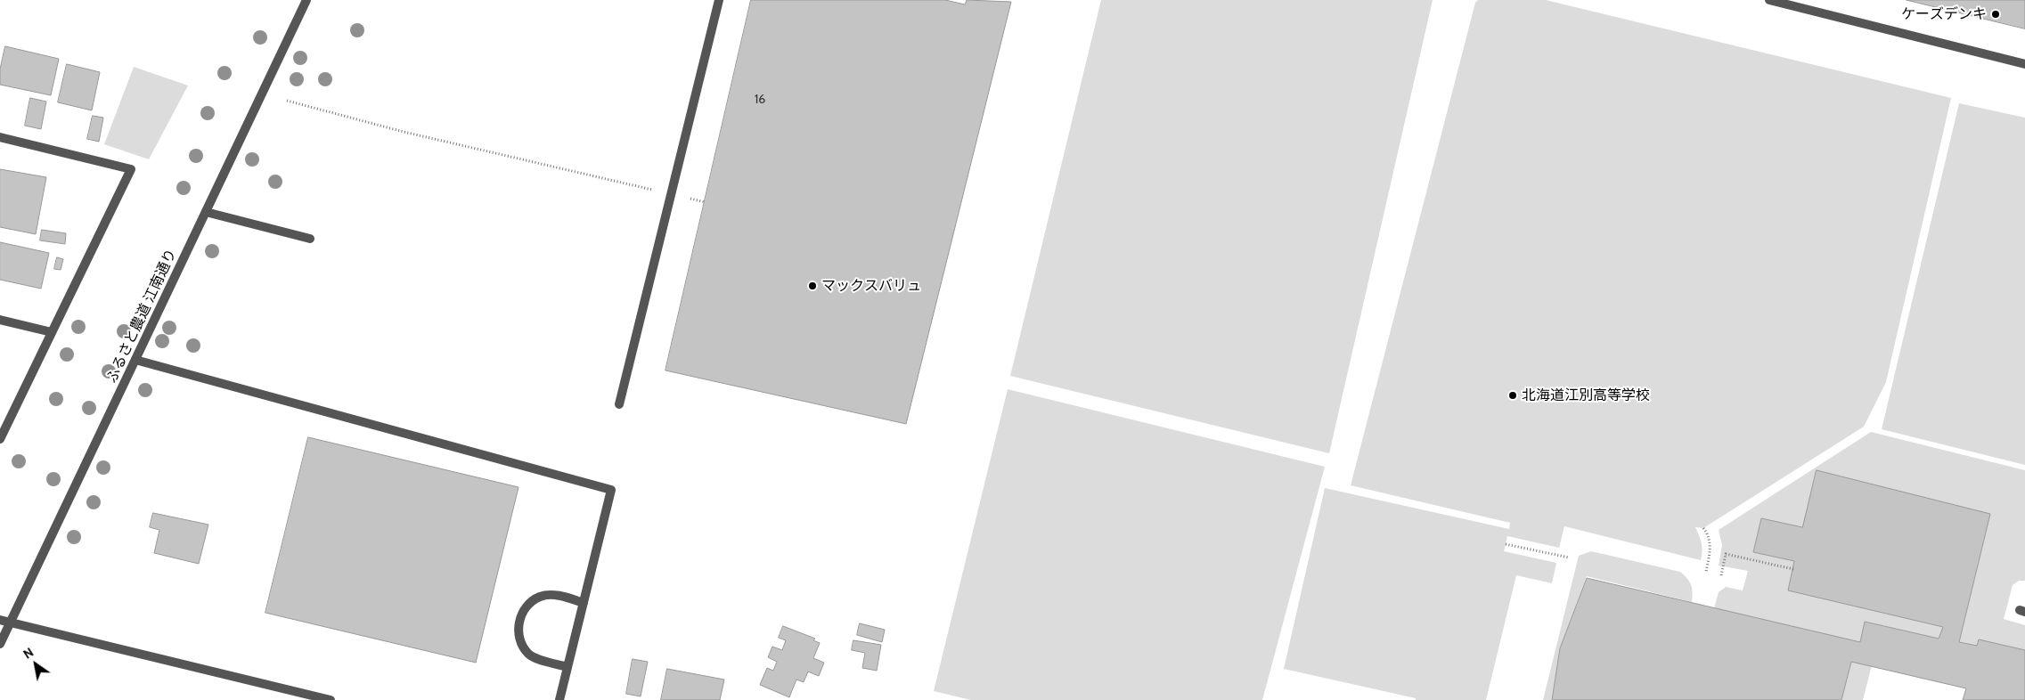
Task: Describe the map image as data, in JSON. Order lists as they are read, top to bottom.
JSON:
{
  "streets": {
    "street": ["ふるさと農道 江南通り"]
  },
  "places": ["ケーズデンキ", "マックスバリュ", "北海道江別高等学校"],
  "house_numbers": ["16"],
  "north": "top left"
}
